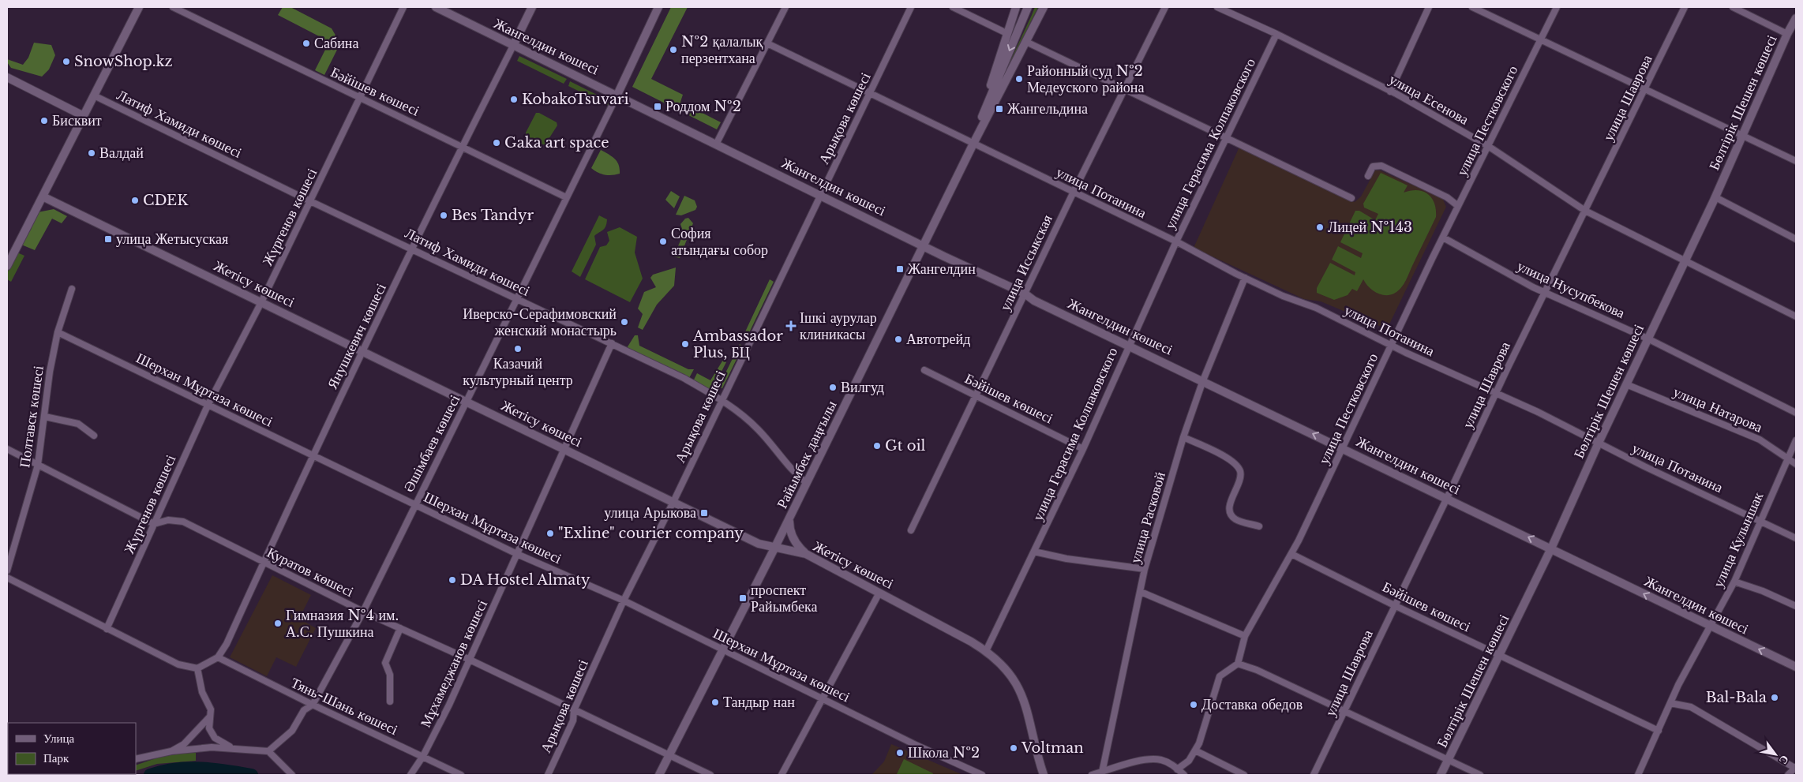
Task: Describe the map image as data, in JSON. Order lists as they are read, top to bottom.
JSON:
{
  "streets": {
    "main road": [
      "Жангелдин көшесі",
      "Бөлтірік Шешен көшесі",
      "Жетісу көшесі",
      "Янушкевич көшесі",
      "Әшімбаев көшесі",
      "Райымбек даңғылы"
    ],
    "street": [
      "Бәйішев көшесі",
      "улица Шаврова",
      "улица Есенова",
      "Арықова көшесі",
      "улица Пестковского",
      "Латиф Хамиди көшесі",
      "улица Герасима Колпаковского",
      "улица Потанина",
      "Жүргенов көшесі",
      "улица Иссыкская",
      "улица Нусупбекова",
      "Шерхан Мұртаза көшесі",
      "улица Натарова",
      "Полтавск көшесі",
      "улица Расковой",
      "улица Кулыншак",
      "Куратов көшесі",
      "Мұхамеджанов көшесі",
      "Тянь-Шань көшесі"
    ]
  },
  "crossings": [
    ["Жангелдин көшесі", "улица Шаврова"],
    ["Жангелдин көшесі", "Бөлтірік Шешен көшесі"],
    ["Жангелдин көшесі", "Арықова көшесі"],
    ["Жангелдин көшесі", "улица Пестковского"],
    ["Жангелдин көшесі", "улица Герасима Колпаковского"],
    ["Жангелдин көшесі", "улица Иссыкская"],
    ["Жангелдин көшесі", "Янушкевич көшесі"],
    ["Жангелдин көшесі", "Әшімбаев көшесі"],
    ["Жангелдин көшесі", "Райымбек даңғылы"],
    ["Жангелдин көшесі", "улица Расковой"],
    ["Жангелдин көшесі", "улица Кулыншак"],
    ["Бәйішев көшесі", "улица Шаврова"],
    ["Бәйішев көшесі", "Бөлтірік Шешен көшесі"],
    ["Бәйішев көшесі", "улица Пестковского"],
    ["Бәйішев көшесі", "улица Герасима Колпаковского"],
    ["Бәйішев көшесі", "Жүргенов көшесі"],
    ["Бәйішев көшесі", "улица Иссыкская"],
    ["Бәйішев көшесі", "Янушкевич көшесі"],
    ["Бәйішев көшесі", "Әшімбаев көшесі"],
    ["Бәйішев көшесі", "улица Кулыншак"],
    ["улица Шаврова", "улица Есенова"],
    ["улица Шаврова", "улица Потанина"],
    ["улица Шаврова", "улица Нусупбекова"],
    ["улица Есенова", "Бөлтірік Шешен көшесі"],
    ["улица Есенова", "улица Пестковского"],
    ["улица Есенова", "улица Герасима Колпаковского"],
    ["Бөлтірік Шешен көшесі", "улица Потанина"],
    ["Бөлтірік Шешен көшесі", "улица Нусупбекова"],
    ["Бөлтірік Шешен көшесі", "улица Натарова"],
    ["Арықова көшесі", "Латиф Хамиди көшесі"],
    ["Арықова көшесі", "улица Потанина"],
    ["Арықова көшесі", "Жетісу көшесі"],
    ["Арықова көшесі", "Шерхан Мұртаза көшесі"],
    ["Арықова көшесі", "Куратов көшесі"],
    ["улица Пестковского", "улица Потанина"],
    ["улица Пестковского", "улица Нусупбекова"],
    ["Латиф Хамиди көшесі", "Жүргенов көшесі"],
    ["Латиф Хамиди көшесі", "Янушкевич көшесі"],
    ["Латиф Хамиди көшесі", "Әшімбаев көшесі"],
    ["Латиф Хамиди көшесі", "Райымбек даңғылы"],
    ["Латиф Хамиди көшесі", "Мұхамеджанов көшесі"],
    ["улица Герасима Колпаковского", "улица Потанина"],
    ["улица Герасима Колпаковского", "Жетісу көшесі"],
    ["улица Потанина", "улица Иссыкская"],
    ["улица Потанина", "Райымбек даңғылы"],
    ["улица Потанина", "улица Расковой"],
    ["улица Потанина", "улица Кулыншак"],
    ["Жүргенов көшесі", "Жетісу көшесі"],
    ["Жүргенов көшесі", "Шерхан Мұртаза көшесі"],
    ["Жүргенов көшесі", "Куратов көшесі"],
    ["Жетісу көшесі", "Янушкевич көшесі"],
    ["Жетісу көшесі", "Әшімбаев көшесі"],
    ["Жетісу көшесі", "Райымбек даңғылы"],
    ["Жетісу көшесі", "Мұхамеджанов көшесі"],
    ["Янушкевич көшесі", "Шерхан Мұртаза көшесі"],
    ["Янушкевич көшесі", "Куратов көшесі"],
    ["Янушкевич көшесі", "Тянь-Шань көшесі"],
    ["Шерхан Мұртаза көшесі", "Полтавск көшесі"],
    ["Шерхан Мұртаза көшесі", "Әшімбаев көшесі"],
    ["Шерхан Мұртаза көшесі", "Райымбек даңғылы"],
    ["Шерхан Мұртаза көшесі", "Мұхамеджанов көшесі"],
    ["улица Натарова", "улица Кулыншак"],
    ["Әшімбаев көшесі", "Куратов көшесі"],
    ["Әшімбаев көшесі", "Тянь-Шань көшесі"],
    ["Райымбек даңғылы", "Куратов көшесі"],
    ["Куратов көшесі", "Мұхамеджанов көшесі"],
    ["Мұхамеджанов көшесі", "Тянь-Шань көшесі"]
  ],
  "one_way": ["Жангелдин көшесі"],
  "places": {
    "other": [
      "Сабина",
      "№2 қалалық перзентхана",
      "SnowShop.kz",
      "Районный суд №2 Медеуского района",
      "KobakoTsuvari",
      "Бисквит",
      "Gaka art space",
      "Валдай",
      "CDEK",
      "Bes Tandyr",
      "Лицей №143",
      "София атындағы собор",
      "Иверско-Серафимовский женский монастырь",
      "Автотрейд",
      "Ambassador Plus, БЦ",
      "Казачий культурный центр",
      "Вилгуд",
      "Gt oil",
      "\"Exline\" courier company",
      "DA Hostel Almaty",
      "Гимназия №4 им. А.С. Пушкина",
      "Bal-Bala",
      "Тандыр нан",
      "Доставка обедов",
      "Voltman",
      "Школа №2"
    ],
    "transit": [
      "Роддом №2",
      "Жангельдина",
      "улица Жетысуская",
      "Жангелдин",
      "улица Арыкова",
      "проспект Райымбека"
    ],
    "health": ["Ішкі аурулар клиникасы"]
  },
  "legend": ["Улица", "Парк"],
  "north": "bottom right"
}
